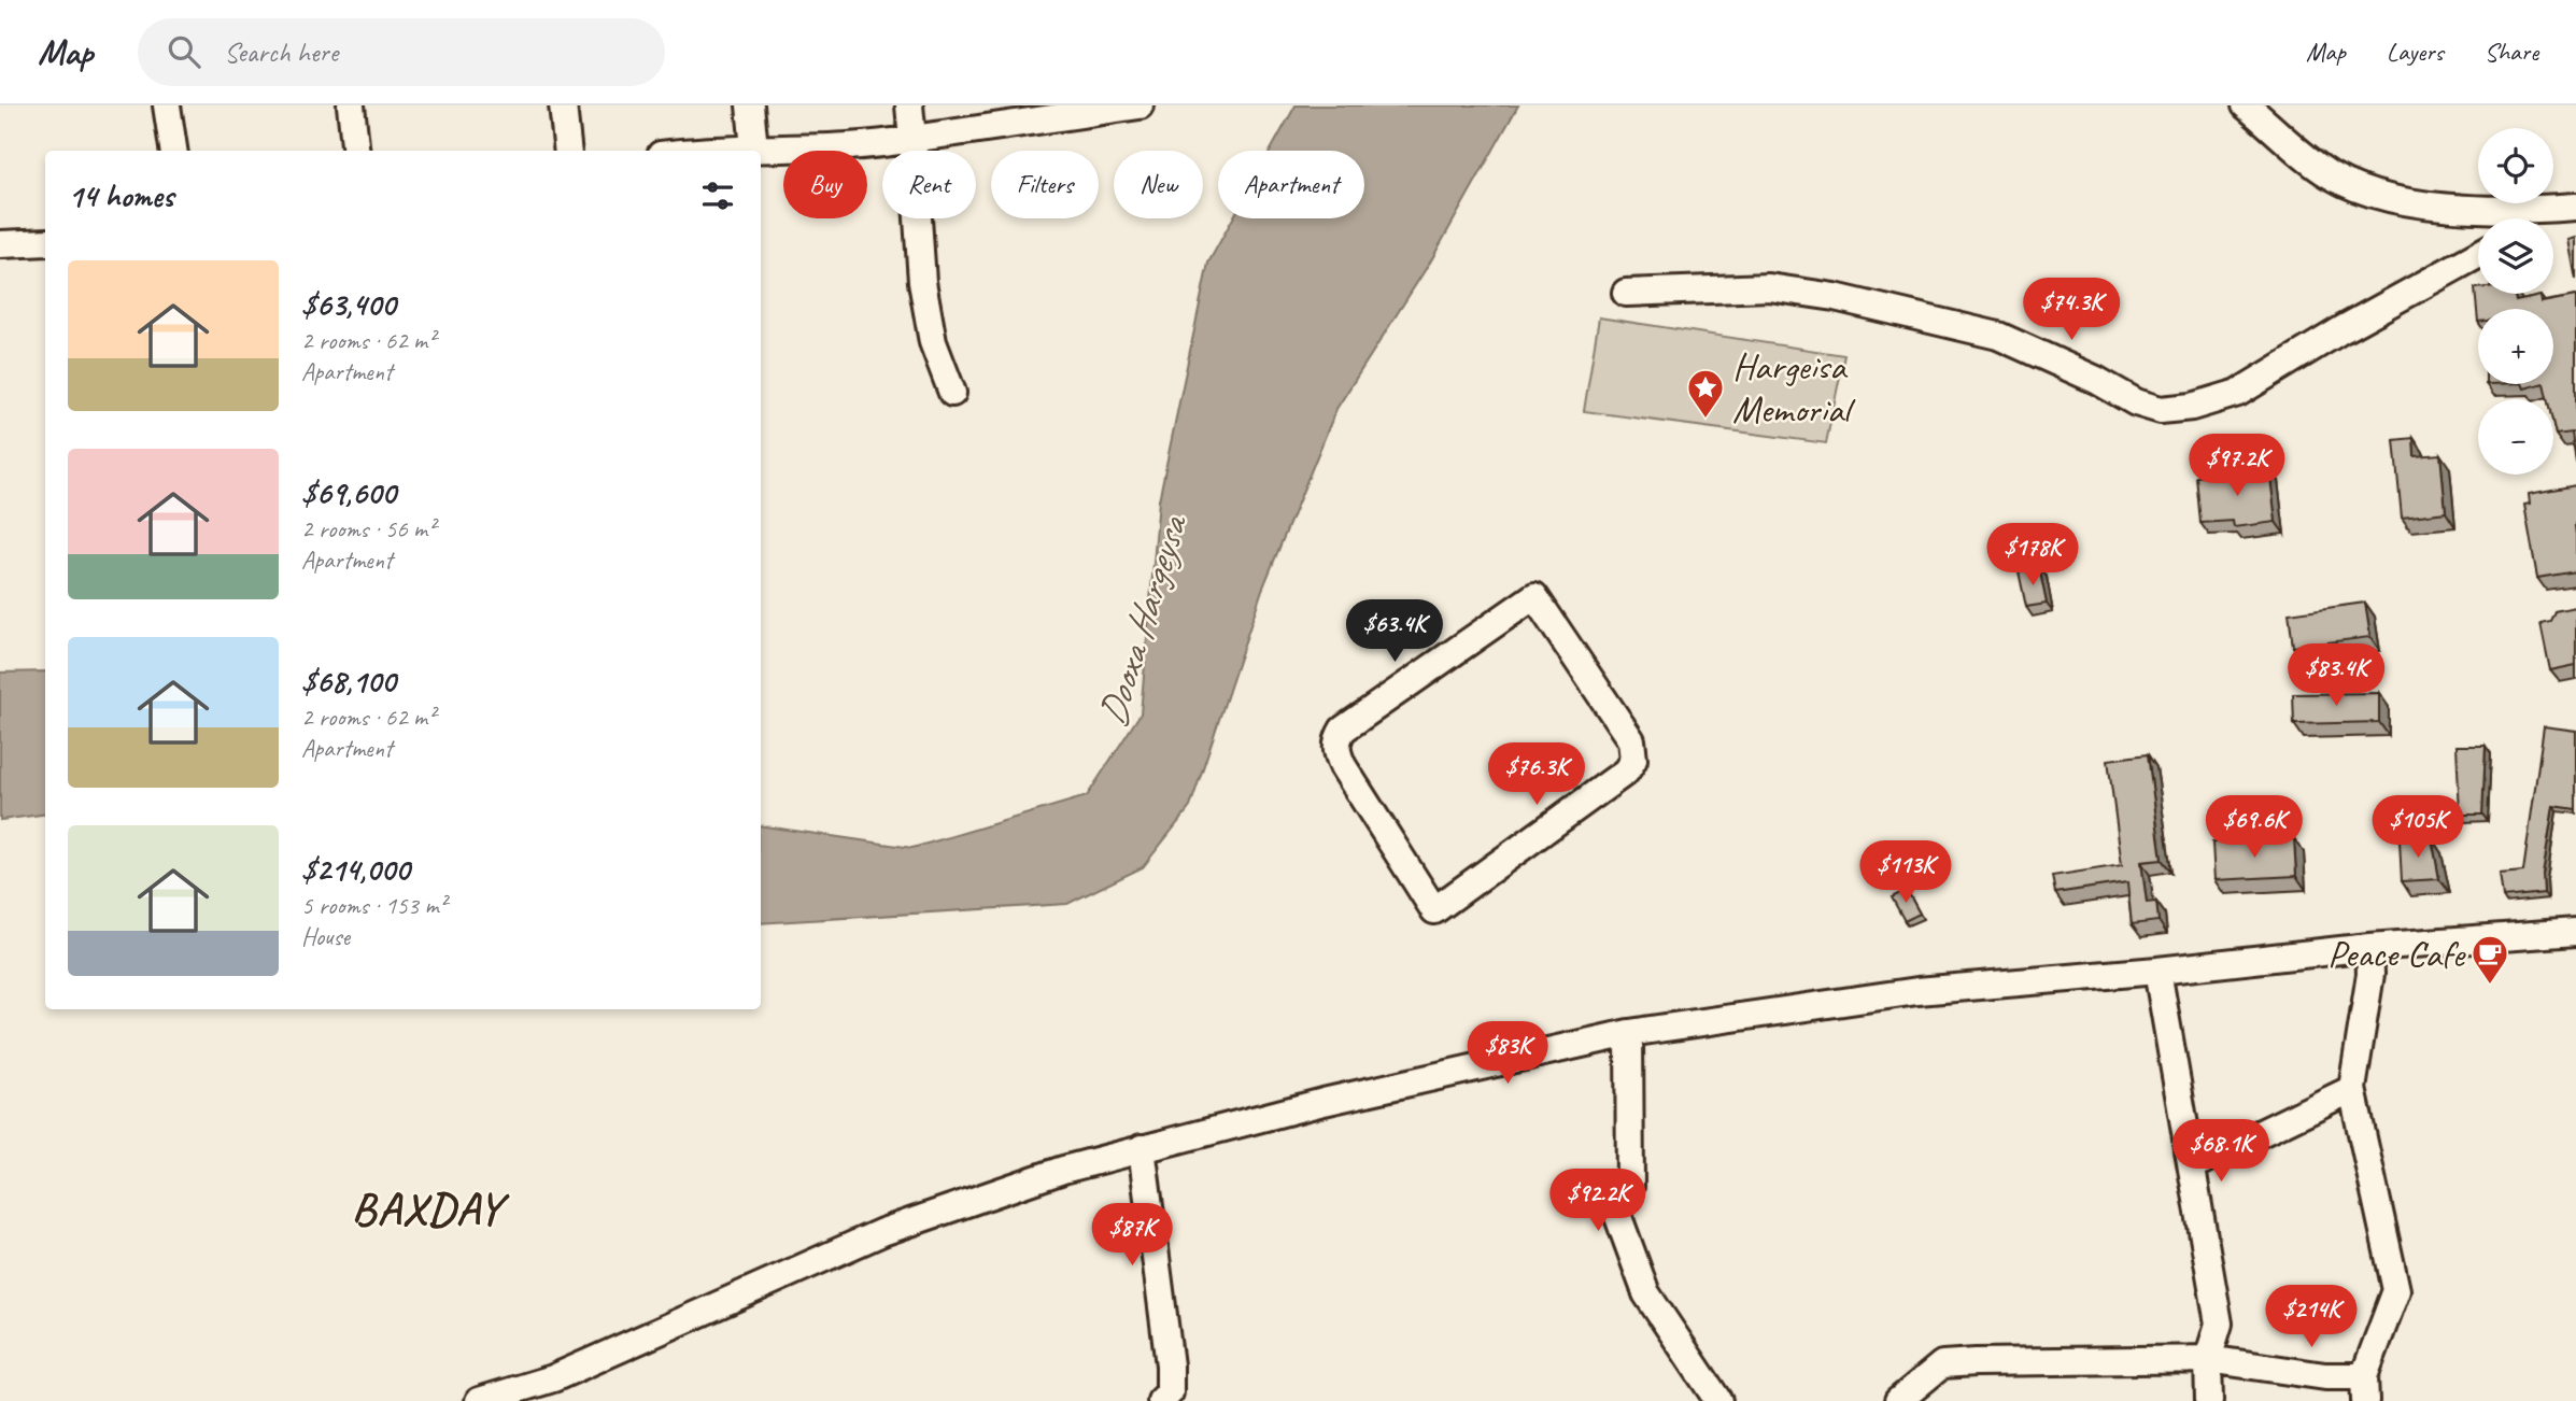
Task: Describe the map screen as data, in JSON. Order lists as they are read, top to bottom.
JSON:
{
  "districts": ["BAXDAY"],
  "water": ["Dooxa Hargeysa"],
  "places": {
    "place": ["Hargeisa Memorial"],
    "cafe": ["Peace Cafe"]
  },
  "page": {
    "header": "Map",
    "search": "Search here",
    "nav": ["Map", "Layers", "Share"],
    "map_buttons": ["+", "−"],
    "chip": [
      "Buy",
      "Rent",
      "Filters",
      "New",
      "Apartment"
    ],
    "heading": "14 homes",
    "list": [
      {
        "name": "$63,400",
        "note": "2 rooms · 62 m² · Apartment"
      },
      {
        "name": "$69,600",
        "note": "2 rooms · 56 m² · Apartment"
      },
      {
        "name": "$68,100",
        "note": "2 rooms · 62 m² · Apartment"
      },
      {
        "name": "$214,000",
        "note": "5 rooms · 153 m² · House"
      }
    ],
    "price": [
      "$74.3K",
      "$97.2K",
      "$178K",
      "$63.4K",
      "$83.4K",
      "$76.3K",
      "$69.6K",
      "$105K",
      "$113K",
      "$83K",
      "$68.1K",
      "$92.2K",
      "$87K",
      "$214K"
    ]
  }
}
